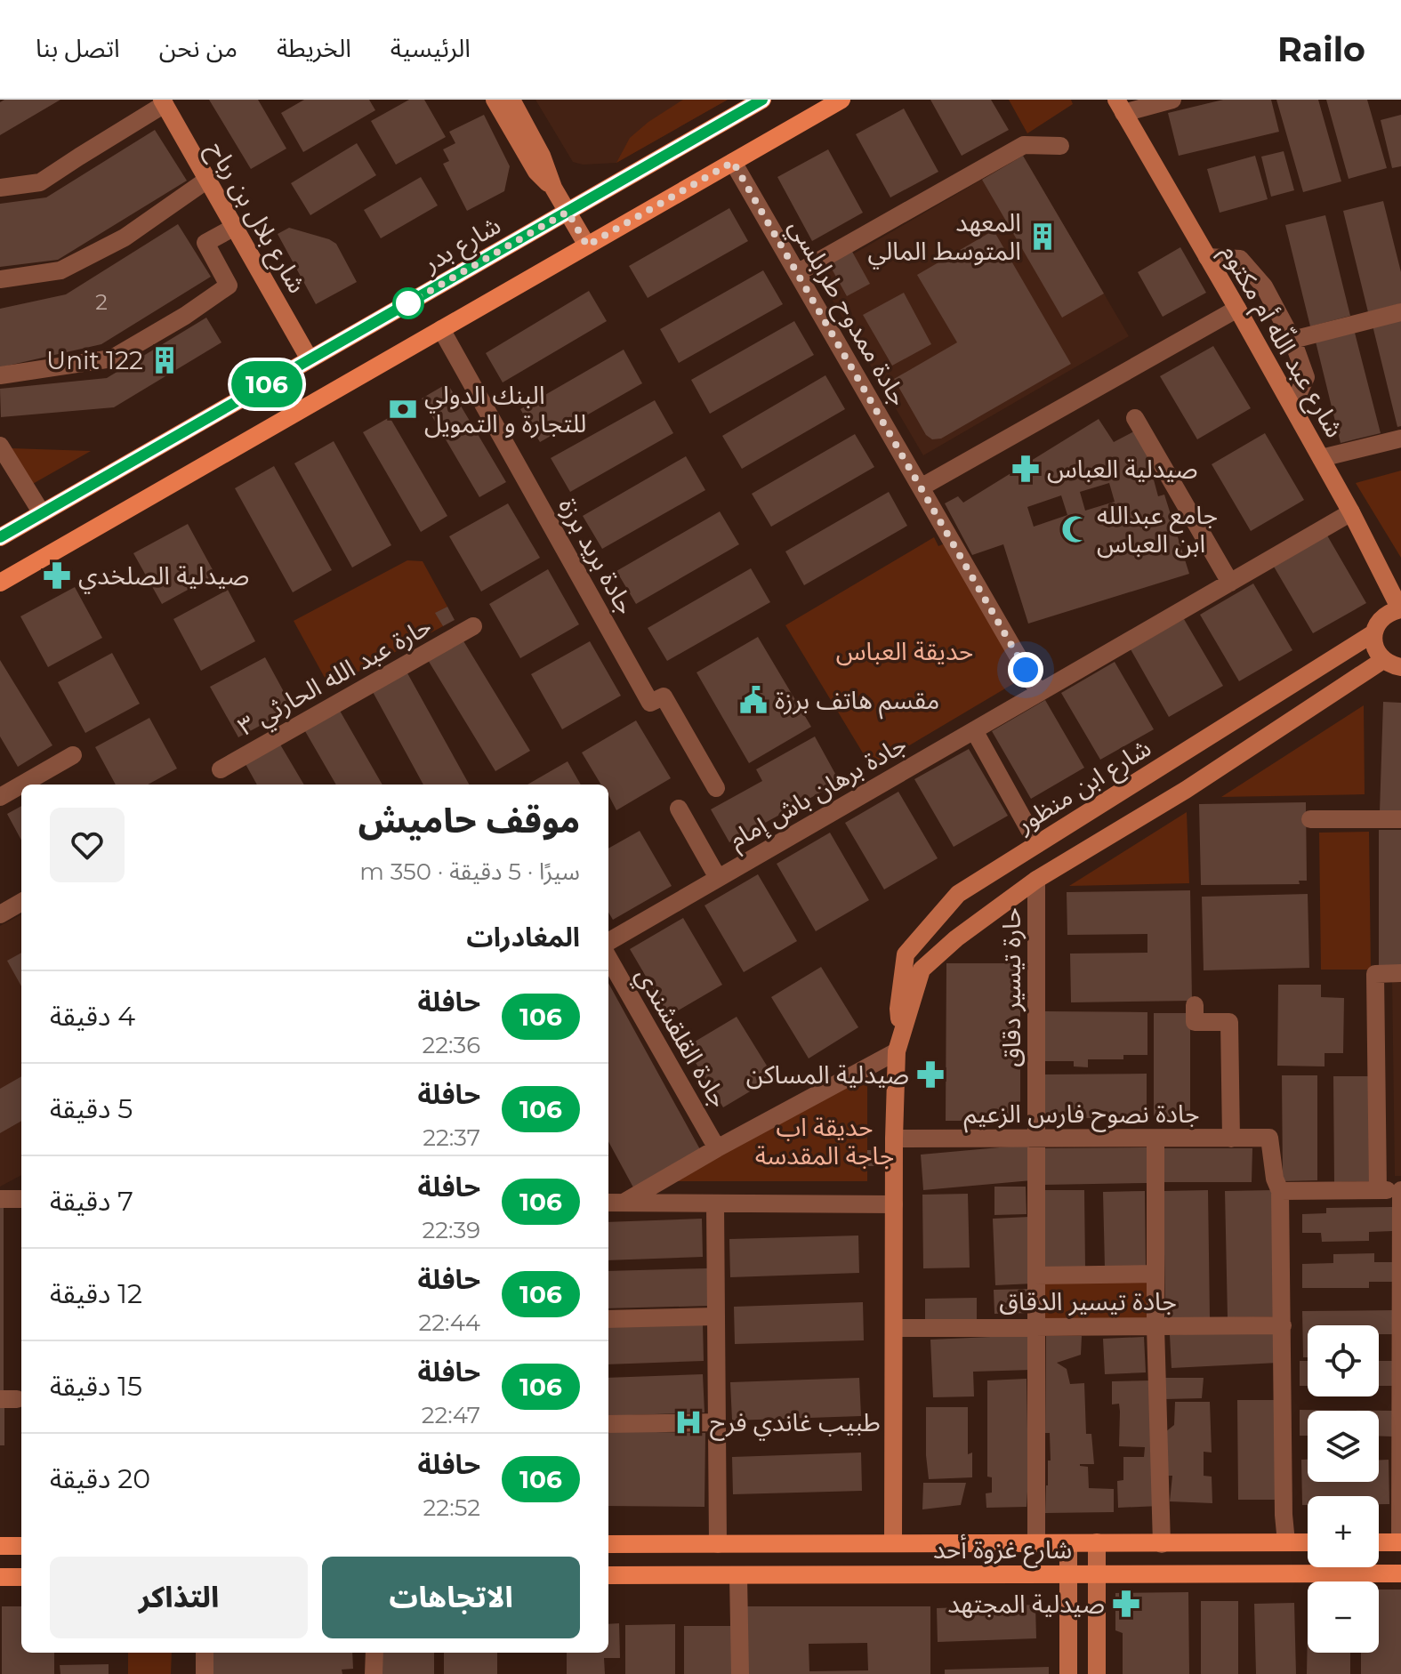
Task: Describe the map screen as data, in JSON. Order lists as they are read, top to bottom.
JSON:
{
  "streets": {
    "main road": [
      "شارع بلال بن رباح",
      "شارع بدر",
      "شارع عبد اللّه أم مكتوم",
      "شارع ابن منظور",
      "شارع غزوة أحد"
    ],
    "street": [
      "جادة ممدوح طرابلسي",
      "جادة بريد برزة",
      "حارة عبد الله الحارثي ٣",
      "جادة برهان باش إمام",
      "حارة تيسير دقاق",
      "جادة القلقشندي",
      "جادة نصوح فارس الزعيم",
      "جادة تيسير الدقاق"
    ]
  },
  "crossings": [
    ["شارع بلال بن رباح", "شارع بدر"],
    ["جادة ممدوح طرابلسي", "جادة برهان باش إمام"],
    ["شارع عبد اللّه أم مكتوم", "شارع ابن منظور"],
    ["شارع عبد اللّه أم مكتوم", "جادة برهان باش إمام"],
    ["شارع ابن منظور", "حارة تيسير دقاق"],
    ["شارع ابن منظور", "جادة نصوح فارس الزعيم"],
    ["شارع ابن منظور", "جادة تيسير الدقاق"],
    ["شارع ابن منظور", "شارع غزوة أحد"],
    ["حارة تيسير دقاق", "جادة نصوح فارس الزعيم"],
    ["حارة تيسير دقاق", "جادة تيسير الدقاق"],
    ["حارة تيسير دقاق", "شارع غزوة أحد"]
  ],
  "parks": ["حديقة العباس", "حديقة اب جاجة المقدسة"],
  "places": {
    "building": ["المعهد المتوسط المالي", "Unit 122"],
    "bank": ["البنك الدولي للتجارة و التمويل"],
    "pharmacy": [
      "صيدلية العباس",
      "صيدلية الصلخدي",
      "صيدلية المساكن",
      "صيدلية المجتهد"
    ],
    "mosque": ["جامع عبدالله ابن العباس"],
    "public building": ["مقسم هاتف برزة"],
    "hospital": ["طبيب غاندي فرح"]
  },
  "lines": ["bus line 106"],
  "house_numbers": ["2"],
  "page": {
    "header": "Railo",
    "nav": [
      "الرئيسية",
      "الخريطة",
      "من نحن",
      "اتصل بنا"
    ],
    "on_map": "106",
    "heading": [
      ["موقف حاميش", "سيرًا · 5 دقيقة · 350 m"],
      "المغادرات"
    ],
    "list": [
      {
        "mark": "106",
        "name": "حافلة",
        "note": "22:36",
        "value": "4 دقيقة"
      },
      {
        "mark": "106",
        "name": "حافلة",
        "note": "22:37",
        "value": "5 دقيقة"
      },
      {
        "mark": "106",
        "name": "حافلة",
        "note": "22:39",
        "value": "7 دقيقة"
      },
      {
        "mark": "106",
        "name": "حافلة",
        "note": "22:44",
        "value": "12 دقيقة"
      },
      {
        "mark": "106",
        "name": "حافلة",
        "note": "22:47",
        "value": "15 دقيقة"
      },
      {
        "mark": "106",
        "name": "حافلة",
        "note": "22:52",
        "value": "20 دقيقة"
      }
    ],
    "map_buttons": ["+", "−"],
    "buttons": ["الاتجاهات", "التذاكر"]
  }
}
